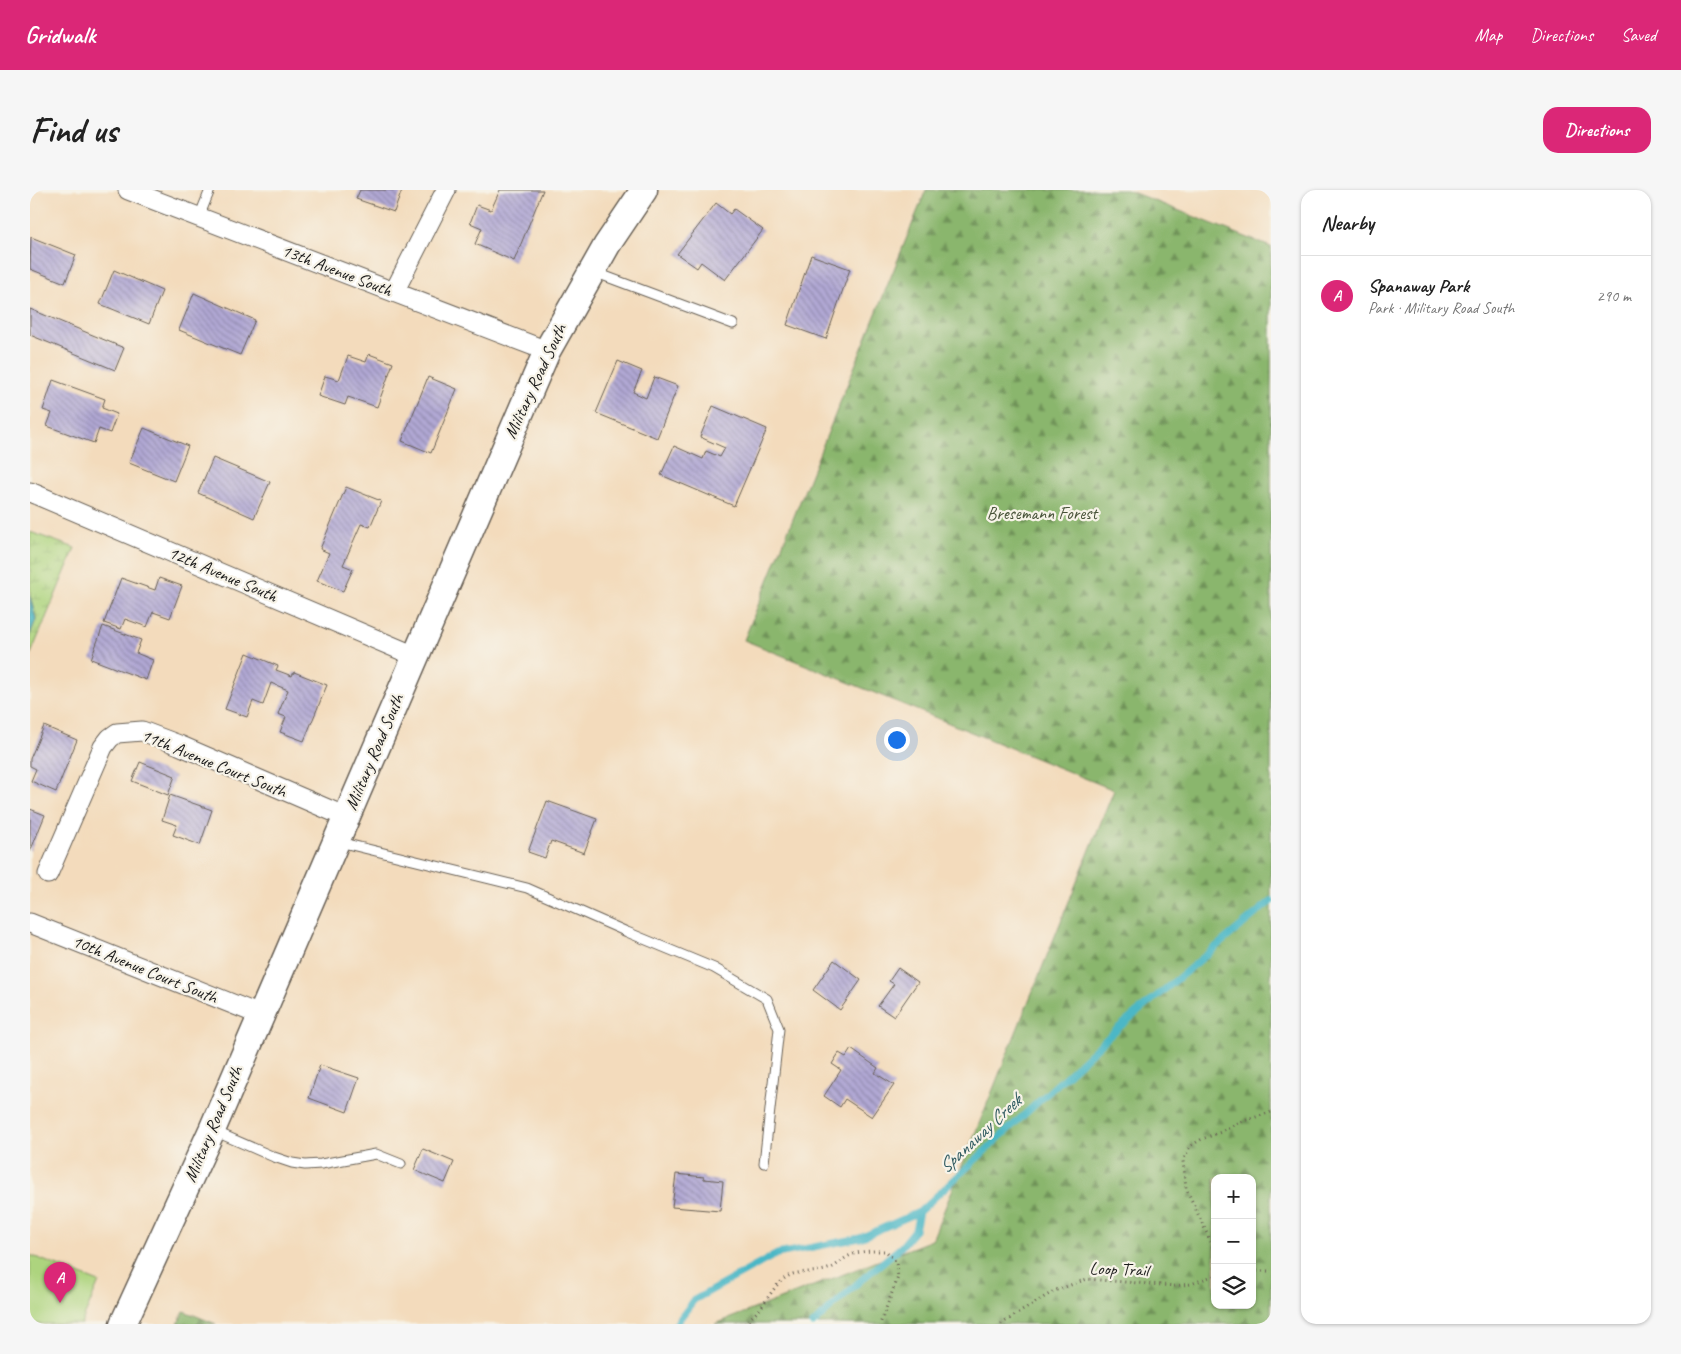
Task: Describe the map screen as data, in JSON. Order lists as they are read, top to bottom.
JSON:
{
  "streets": {
    "main road": ["Military Road South"],
    "street": [
      "13th Avenue South",
      "12th Avenue South",
      "11th Avenue Court South",
      "10th Avenue Court South"
    ],
    "path": ["Loop Trail"]
  },
  "crossings": [
    ["13th Avenue South", "Military Road South"],
    ["Military Road South", "12th Avenue South"],
    ["Military Road South", "11th Avenue Court South"],
    ["Military Road South", "10th Avenue Court South"]
  ],
  "water": ["Spanaway Creek"],
  "parks": ["Bresemann Forest"],
  "page": {
    "header": "Gridwalk",
    "nav": ["Map", "Directions", "Saved"],
    "buttons": "Directions",
    "title": "Find us",
    "heading": "Nearby",
    "list": [
      {
        "mark": "A",
        "name": "Spanaway Park",
        "note": "Park · Military Road South",
        "value": "290 m"
      }
    ],
    "map_buttons": ["+", "−"],
    "pins": "A"
  }
}
